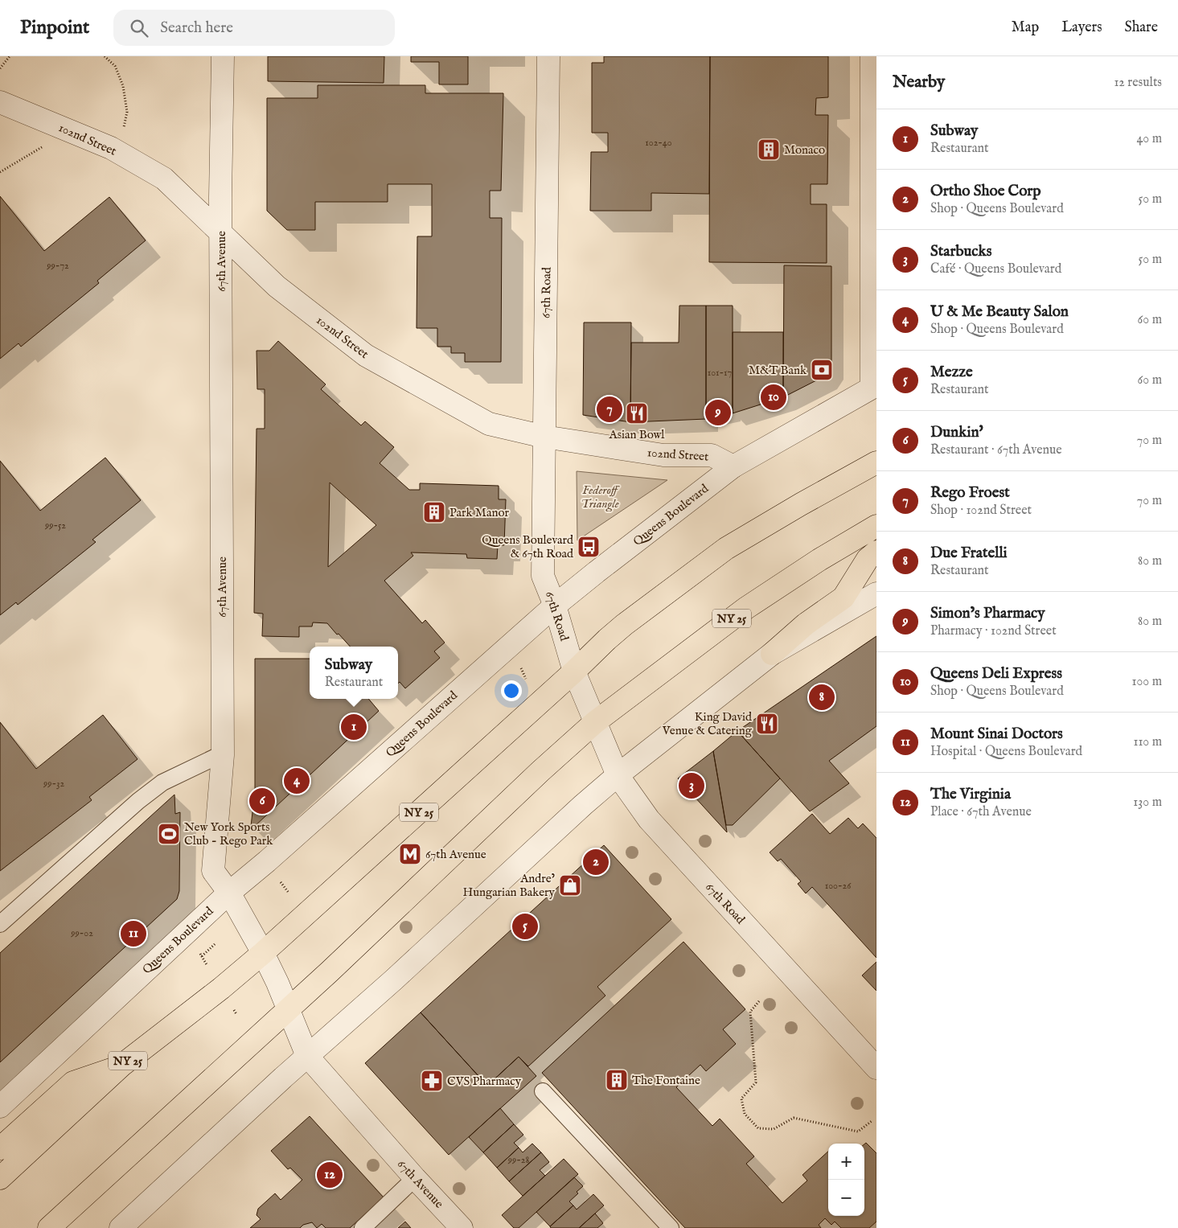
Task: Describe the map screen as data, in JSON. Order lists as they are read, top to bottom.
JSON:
{
  "streets": {
    "main road": ["NY 25"],
    "street": [
      "102nd Street",
      "67th Avenue",
      "67th Road",
      "Queens Boulevard"
    ]
  },
  "crossings": [
    ["102nd Street", "67th Avenue"],
    ["102nd Street", "67th Road"],
    ["102nd Street", "Queens Boulevard"],
    ["67th Avenue", "Queens Boulevard"],
    ["67th Avenue", "NY 25"],
    ["67th Road", "Queens Boulevard"],
    ["67th Road", "NY 25"]
  ],
  "parks": ["Federoff Triangle"],
  "places": {
    "building": ["Monaco", "Park Manor", "The Fontaine"],
    "bank": ["M&T Bank"],
    "restaurant": ["Asian Bowl", "King David Venue & Catering"],
    "bus stop": ["Queens Boulevard & 67th Road"],
    "sports": ["New York Sports Club - Rego Park"],
    "metro station": ["67th Avenue"],
    "shop": ["Andre’ Hungarian Bakery"],
    "pharmacy": ["CVS Pharmacy"]
  },
  "house_numbers": [
    "102-40",
    "99-72",
    "101-17",
    "99-52",
    "99-32",
    "100-26",
    "99-02",
    "99-28"
  ],
  "page": {
    "header": "Pinpoint",
    "search": "Search here",
    "nav": ["Map", "Layers", "Share"],
    "heading": ["Nearby", "12 results"],
    "list": [
      {
        "mark": "1",
        "name": "Subway",
        "note": "Restaurant",
        "value": "40 m"
      },
      {
        "mark": "2",
        "name": "Ortho Shoe Corp",
        "note": "Shop · Queens Boulevard",
        "value": "50 m"
      },
      {
        "mark": "3",
        "name": "Starbucks",
        "note": "Café · Queens Boulevard",
        "value": "50 m"
      },
      {
        "mark": "4",
        "name": "U & Me Beauty Salon",
        "note": "Shop · Queens Boulevard",
        "value": "60 m"
      },
      {
        "mark": "5",
        "name": "Mezze",
        "note": "Restaurant",
        "value": "60 m"
      },
      {
        "mark": "6",
        "name": "Dunkin'",
        "note": "Restaurant · 67th Avenue",
        "value": "70 m"
      },
      {
        "mark": "7",
        "name": "Rego Froest",
        "note": "Shop · 102nd Street",
        "value": "70 m"
      },
      {
        "mark": "8",
        "name": "Due Fratelli",
        "note": "Restaurant",
        "value": "80 m"
      },
      {
        "mark": "9",
        "name": "Simon’s Pharmacy",
        "note": "Pharmacy · 102nd Street",
        "value": "80 m"
      },
      {
        "mark": "10",
        "name": "Queens Deli Express",
        "note": "Shop · Queens Boulevard",
        "value": "100 m"
      },
      {
        "mark": "11",
        "name": "Mount Sinai Doctors",
        "note": "Hospital · Queens Boulevard",
        "value": "110 m"
      },
      {
        "mark": "12",
        "name": "The Virginia",
        "note": "Place · 67th Avenue",
        "value": "130 m"
      }
    ],
    "pins": [
      "10",
      "7",
      "9",
      "8",
      "1",
      "4",
      "3",
      "6",
      "2",
      "5",
      "11",
      "12"
    ],
    "popup": ["Subway", "Restaurant"],
    "map_buttons": ["+", "−"]
  }
}
